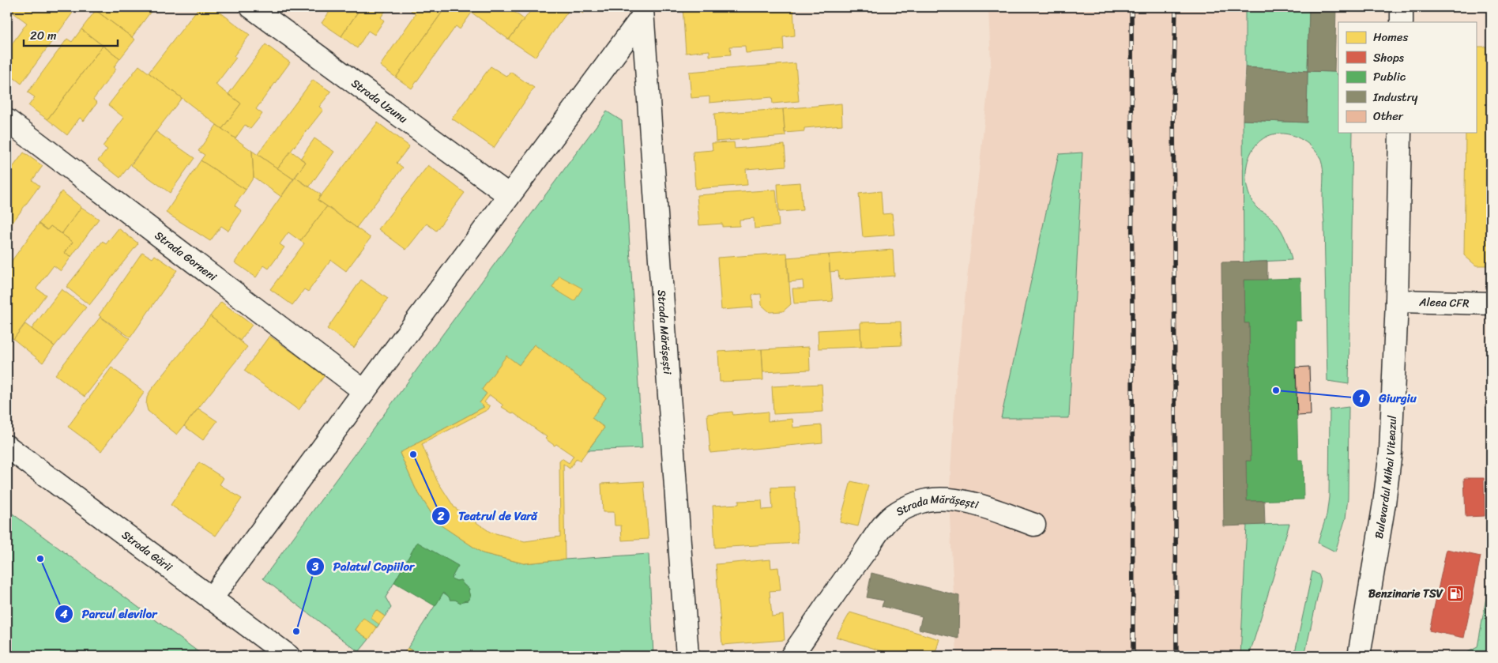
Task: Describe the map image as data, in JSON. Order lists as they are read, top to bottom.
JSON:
{
  "streets": {
    "street": [
      "Strada Uzunu",
      "Strada Gorneni",
      "Aleea CFR",
      "Strada Mărășești",
      "Bulevardul Mihai Viteazul",
      "Strada Gării"
    ]
  },
  "crossings": [
    ["Aleea CFR", "Bulevardul Mihai Viteazul"]
  ],
  "places": {
    "other": [
      "Giurgiu",
      "Teatrul de Vară",
      "Parcul elevilor",
      "Palatul Copiilor"
    ],
    "fuel station": ["Benzinarie TSV"]
  },
  "legend": [
    "Homes",
    "Shops",
    "Public",
    "Industry",
    "Other"
  ],
  "scale_bar": "20 m"
}
